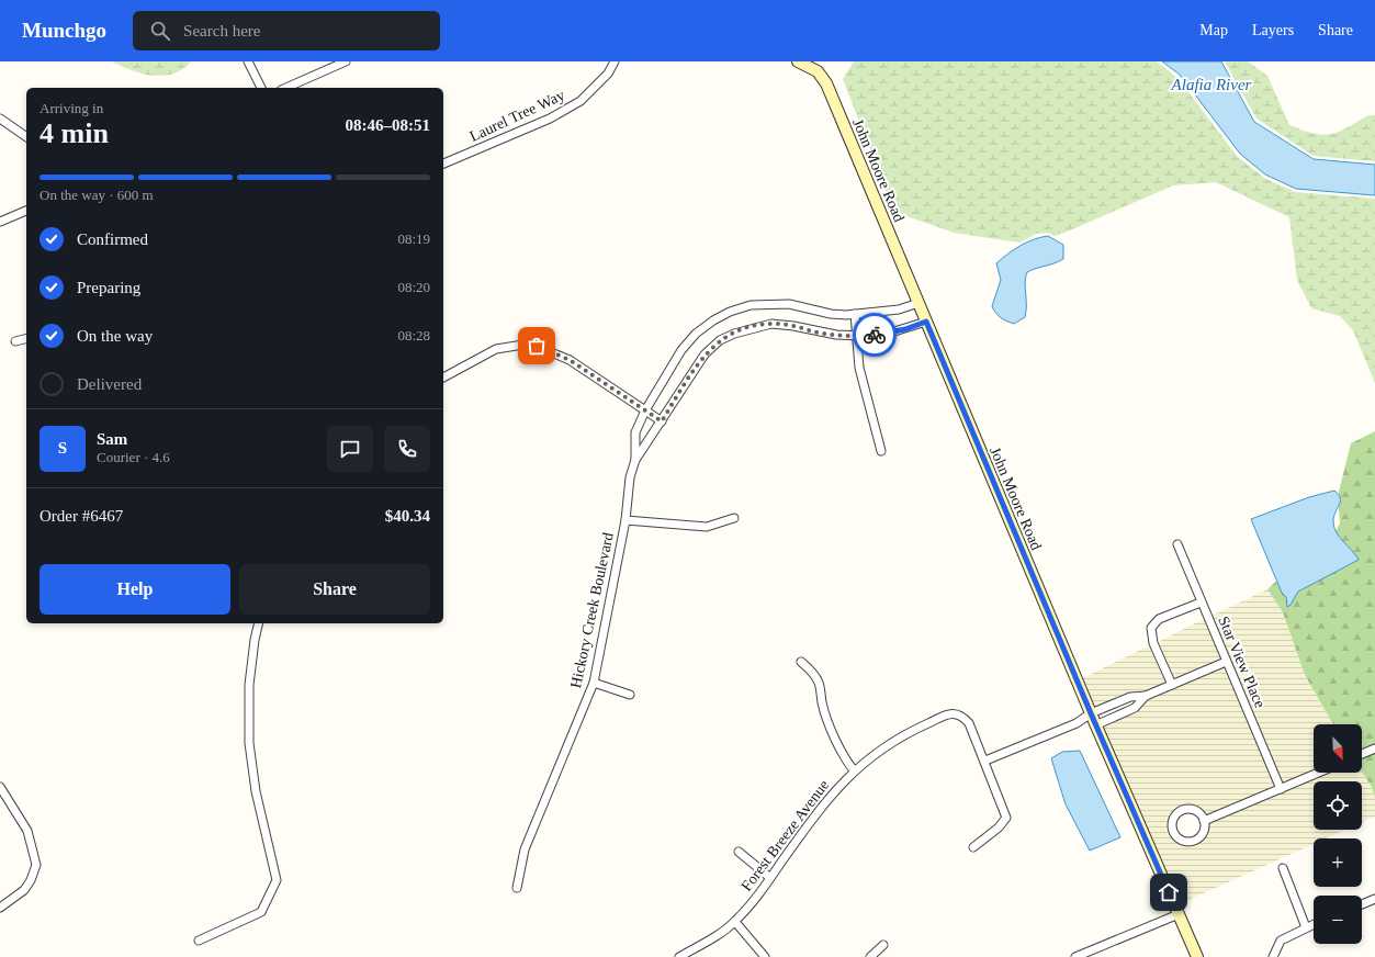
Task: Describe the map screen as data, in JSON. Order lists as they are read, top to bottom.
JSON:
{
  "streets": {
    "street": [
      "Laurel Tree Way",
      "John Moore Road",
      "Hickory Creek Boulevard",
      "Star View Place",
      "Forest Breeze Avenue"
    ]
  },
  "crossings": [
    ["John Moore Road", "Hickory Creek Boulevard"]
  ],
  "water": ["Alafia River"],
  "north": "bottom right",
  "page": {
    "header": "Munchgo",
    "search": "Search here",
    "nav": ["Map", "Layers", "Share"],
    "heading": ["4 min", "Arriving in", "08:46–08:51"],
    "panel": [
      "Sam",
      "Courier · 4.6",
      "Order #6467",
      "$40.34"
    ],
    "bar": "On the way · 600 m",
    "list": [
      ["Confirmed", "08:19"],
      ["Preparing", "08:20"],
      ["On the way", "08:28"],
      "Delivered"
    ],
    "round": "S",
    "buttons": ["Help", "Share"],
    "map_buttons": ["+", "−"]
  }
}
